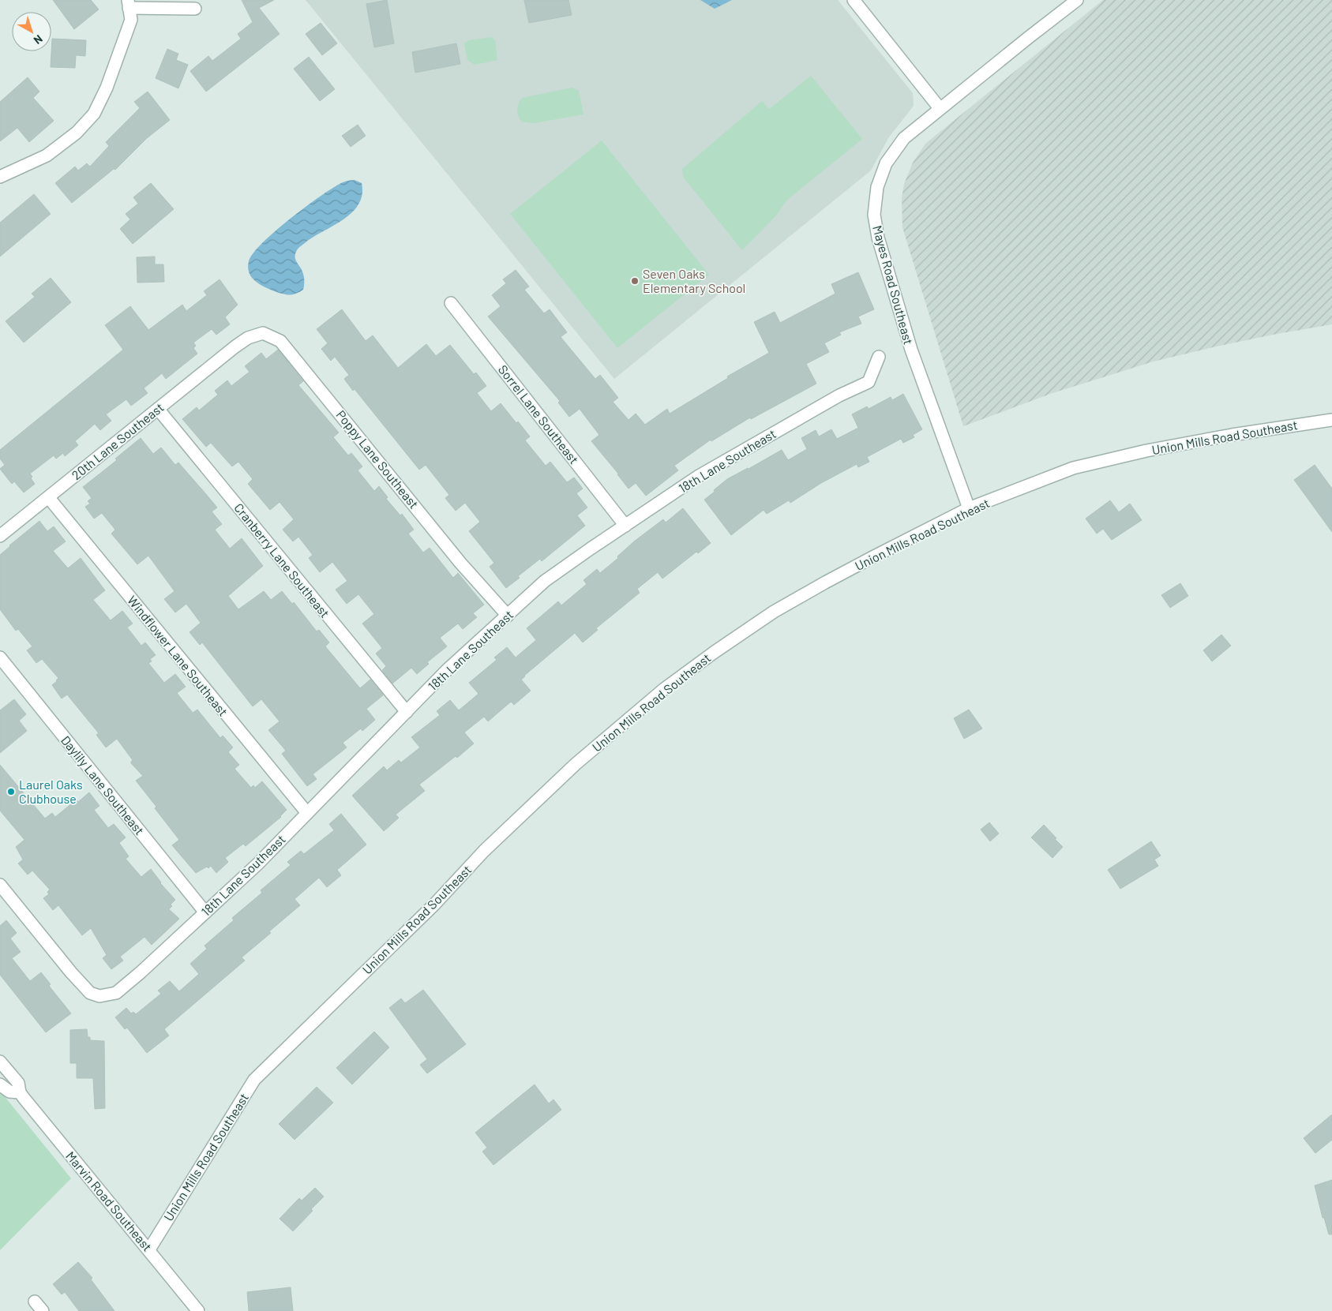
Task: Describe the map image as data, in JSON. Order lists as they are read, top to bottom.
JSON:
{
  "streets": {
    "street": [
      "Mayes Road Southeast",
      "Sorrel Lane Southeast",
      "Union Mills Road Southeast",
      "20th Lane Southeast",
      "Poppy Lane Southeast",
      "18th Lane Southeast",
      "Cranberry Lane Southeast",
      "Windflower Lane Southeast",
      "Daylily Lane Southeast",
      "Marvin Road Southeast"
    ]
  },
  "crossings": [
    ["Mayes Road Southeast", "Union Mills Road Southeast"],
    ["Sorrel Lane Southeast", "18th Lane Southeast"],
    ["Union Mills Road Southeast", "Marvin Road Southeast"],
    ["20th Lane Southeast", "Poppy Lane Southeast"],
    ["20th Lane Southeast", "Cranberry Lane Southeast"],
    ["20th Lane Southeast", "Windflower Lane Southeast"],
    ["Poppy Lane Southeast", "18th Lane Southeast"],
    ["18th Lane Southeast", "Cranberry Lane Southeast"],
    ["18th Lane Southeast", "Windflower Lane Southeast"],
    ["18th Lane Southeast", "Daylily Lane Southeast"]
  ],
  "places": ["Seven Oaks Elementary School", "Laurel Oaks Clubhouse"],
  "north": "bottom right"
}
